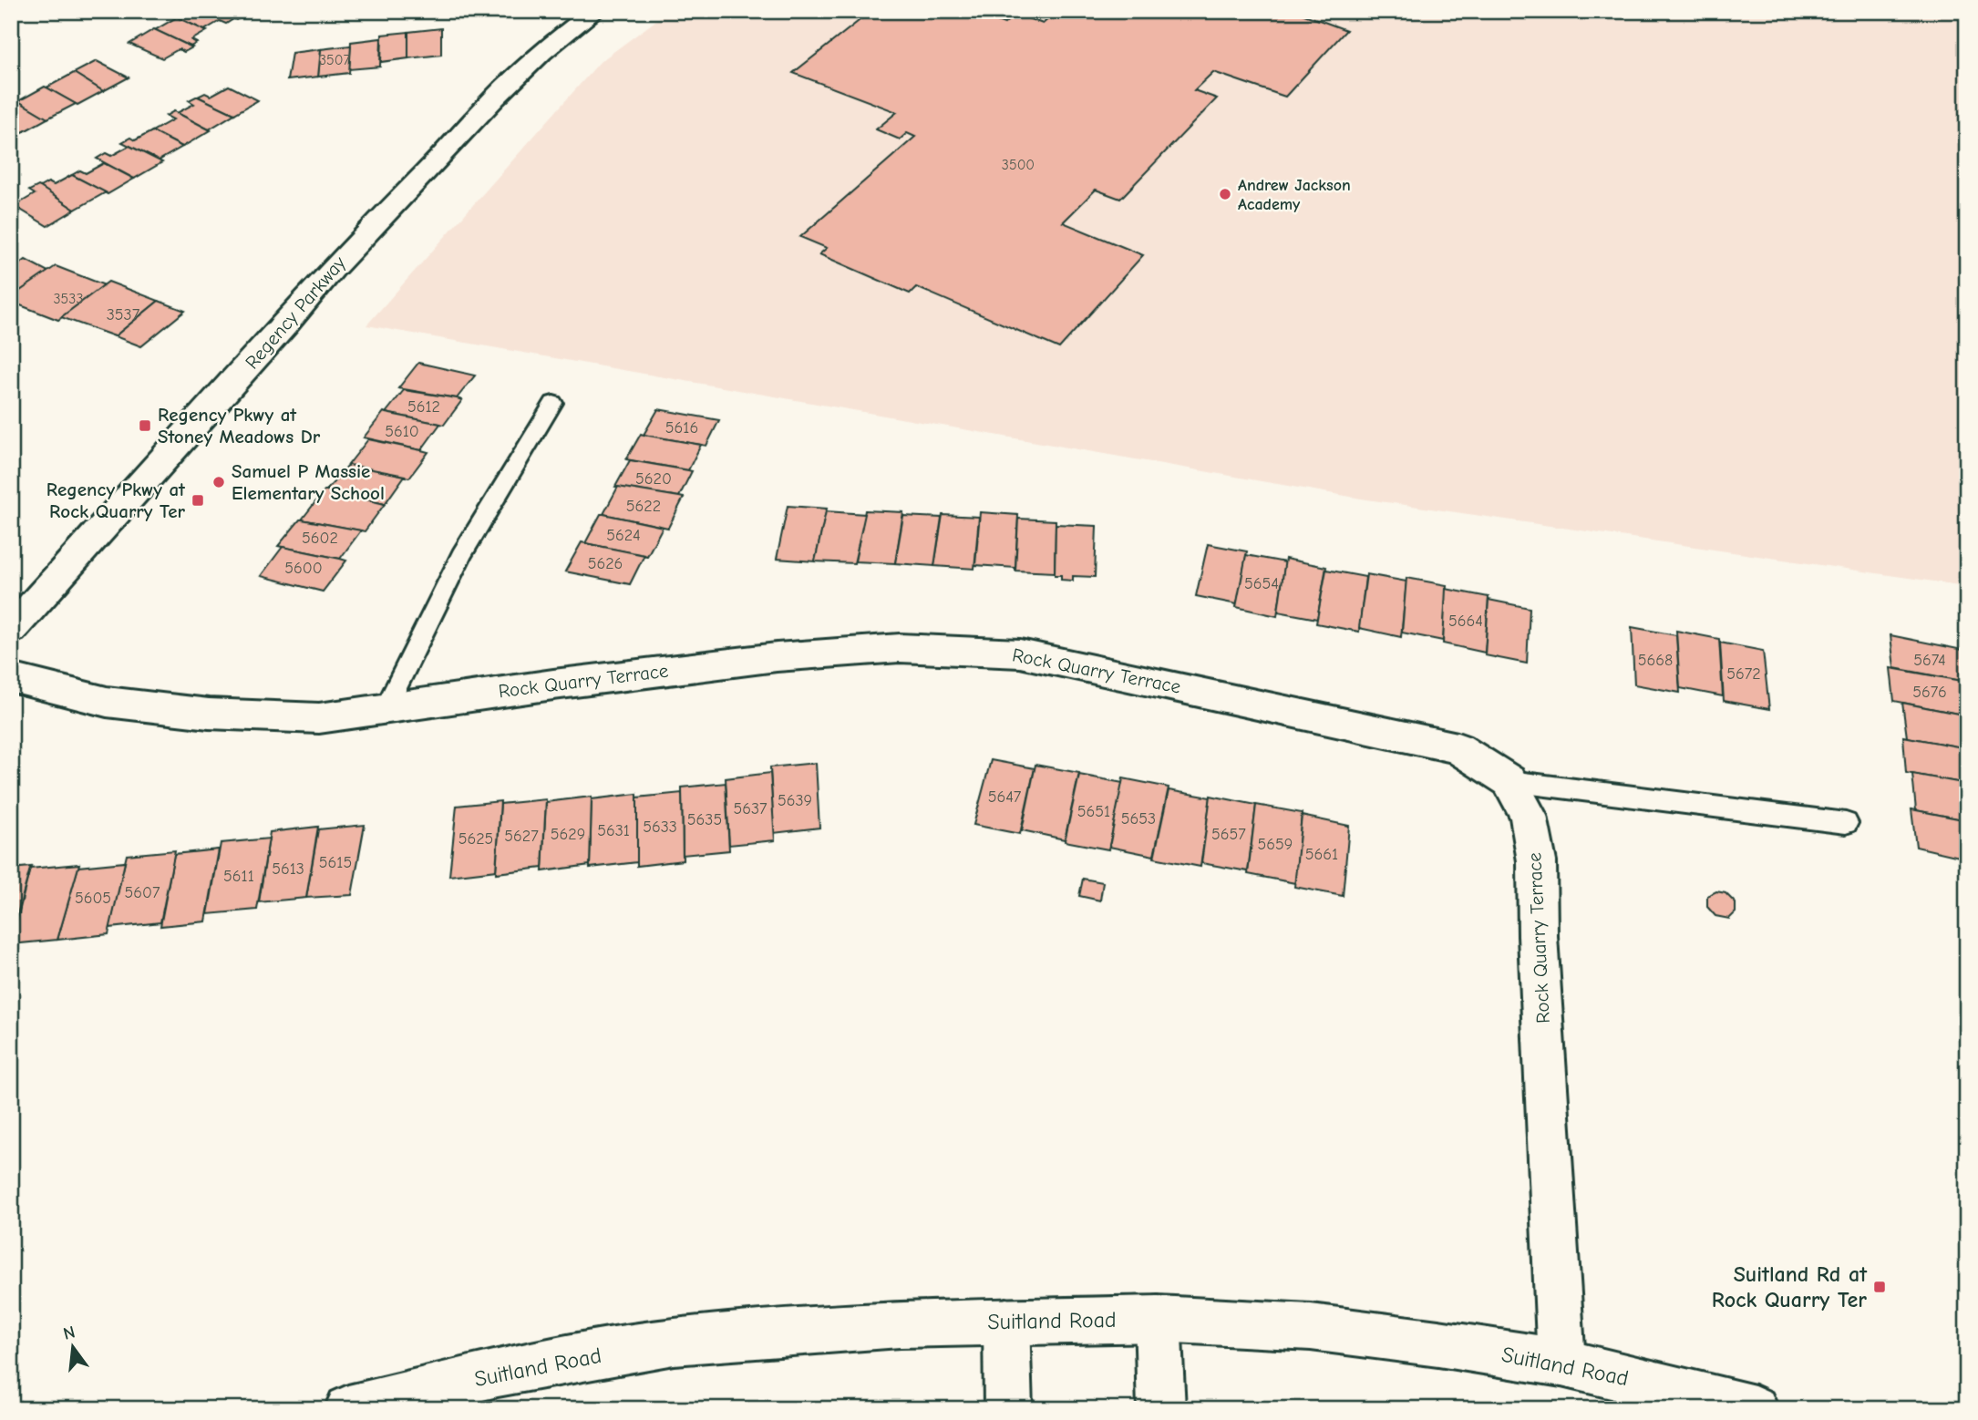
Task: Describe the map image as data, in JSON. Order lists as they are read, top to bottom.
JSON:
{
  "streets": {
    "street": ["Regency Parkway", "Rock Quarry Terrace", "Suitland Road"]
  },
  "crossings": [
    ["Rock Quarry Terrace", "Suitland Road"]
  ],
  "places": {
    "other": ["Andrew Jackson Academy", "Samuel P Massie Elementary School"],
    "transit": ["Regency Pkwy at Stoney Meadows Dr", "Regency Pkwy at Rock Quarry Ter", "Suitland Rd at Rock Quarry Ter"]
  },
  "house_numbers": [
    "3507",
    "3500",
    "3533",
    "3537",
    "5612",
    "5616",
    "5610",
    "5620",
    "5622",
    "5624",
    "5602",
    "5626",
    "5600",
    "5654",
    "5664",
    "5668",
    "5674",
    "5672",
    "5676",
    "5647",
    "5639",
    "5637",
    "5651",
    "5653",
    "5635",
    "5633",
    "5631",
    "5629",
    "5657",
    "5627",
    "5625",
    "5659",
    "5661",
    "5615",
    "5613",
    "5611",
    "5607",
    "5605"
  ],
  "north": "top"
}
